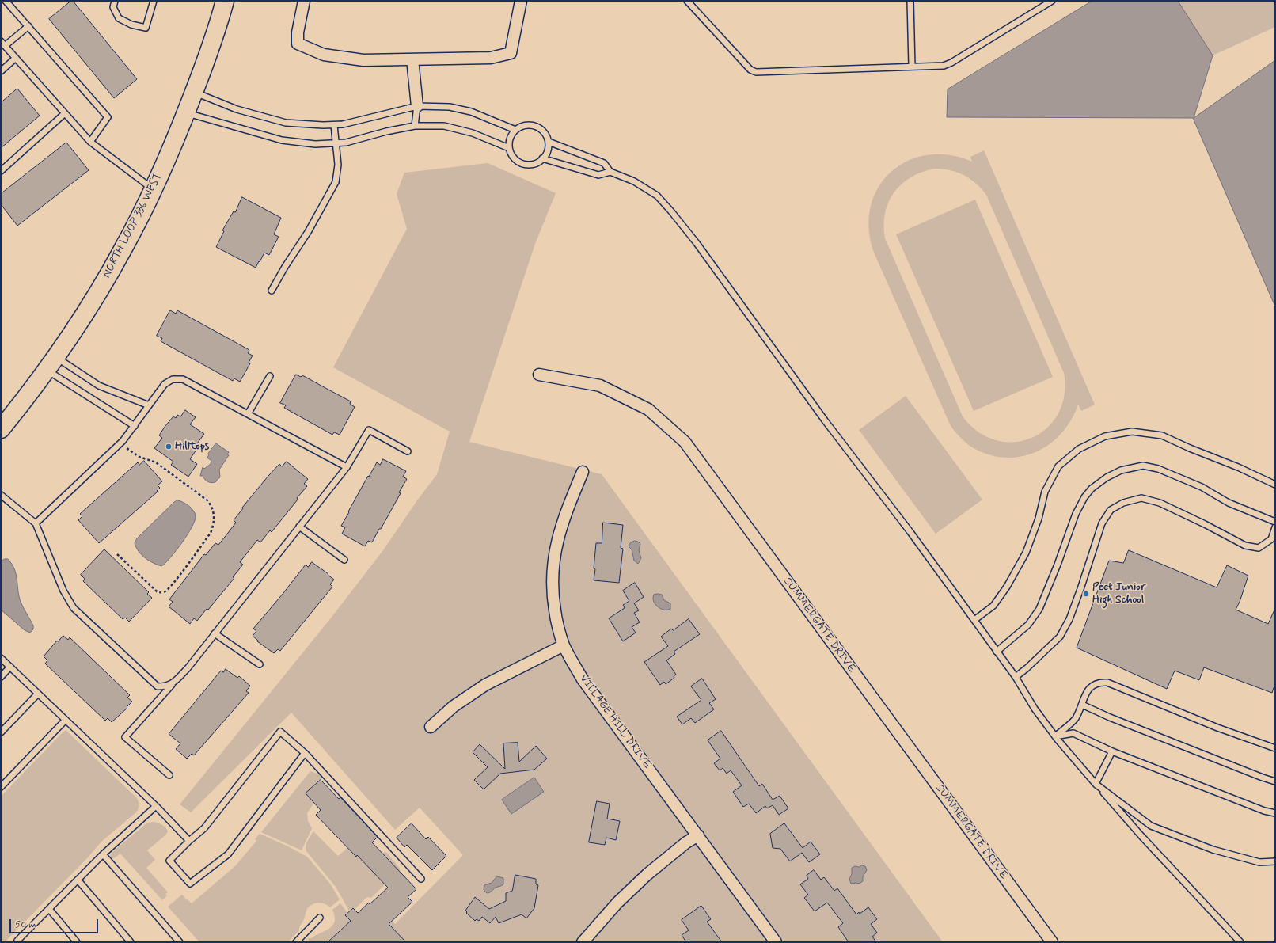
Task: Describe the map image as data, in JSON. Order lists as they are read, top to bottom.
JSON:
{
  "streets": {
    "main road": ["NORTH LOOP 336 WEST"],
    "street": ["SUMMERGATE DRIVE", "VILLAGE HILL DRIVE"]
  },
  "places": ["Hilltops", "Peet Junior High School"],
  "scale_bar": "50 m"
}
